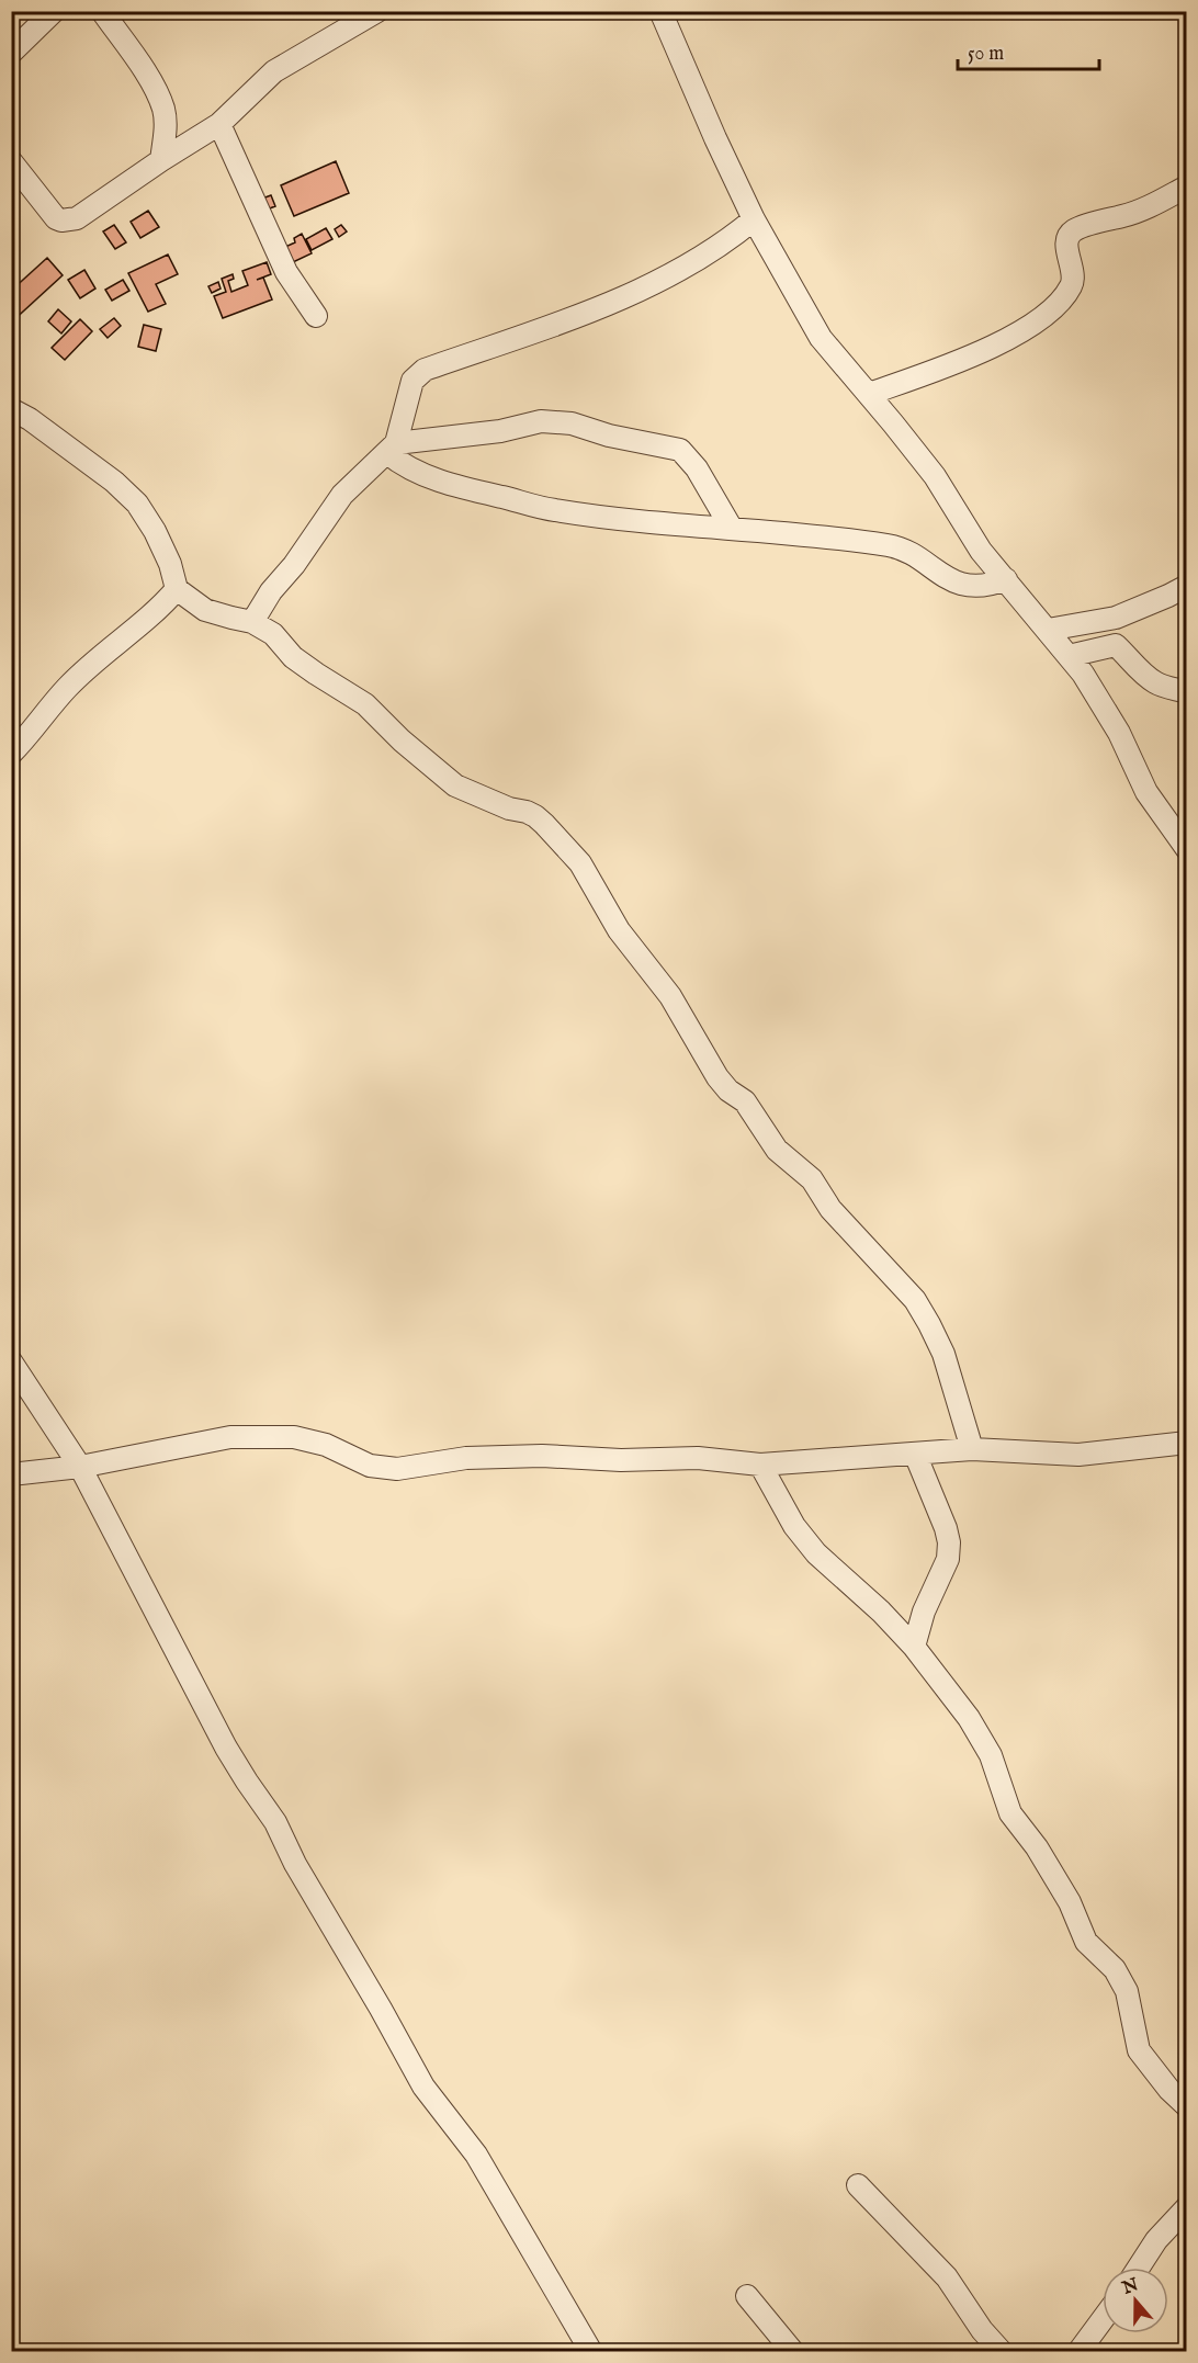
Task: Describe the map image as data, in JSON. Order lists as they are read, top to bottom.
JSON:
{
  "scale_bar": "50 m",
  "north": "top"
}
